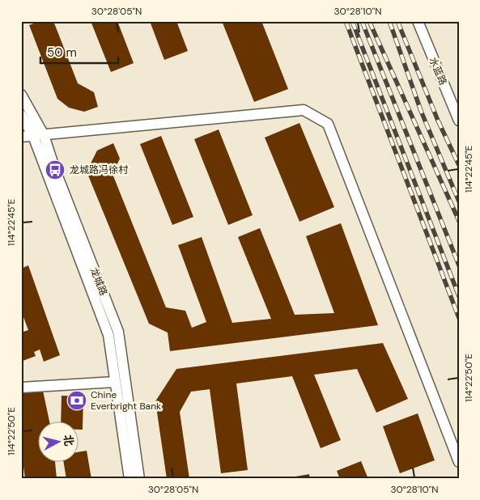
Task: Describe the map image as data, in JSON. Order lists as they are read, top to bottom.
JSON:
{
  "streets": {
    "street": ["水蓝路", "龙城路"]
  },
  "places": {
    "bus stop": ["龙城路冯徐村"],
    "bank": ["Chine Everbright Bank"]
  },
  "scale_bar": "50 m",
  "north": "right",
  "coordinates": [
    "30°28'05\"N",
    "30°28'10\"N",
    "114°22'45\"E",
    "114°22'50\"E"
  ]
}
